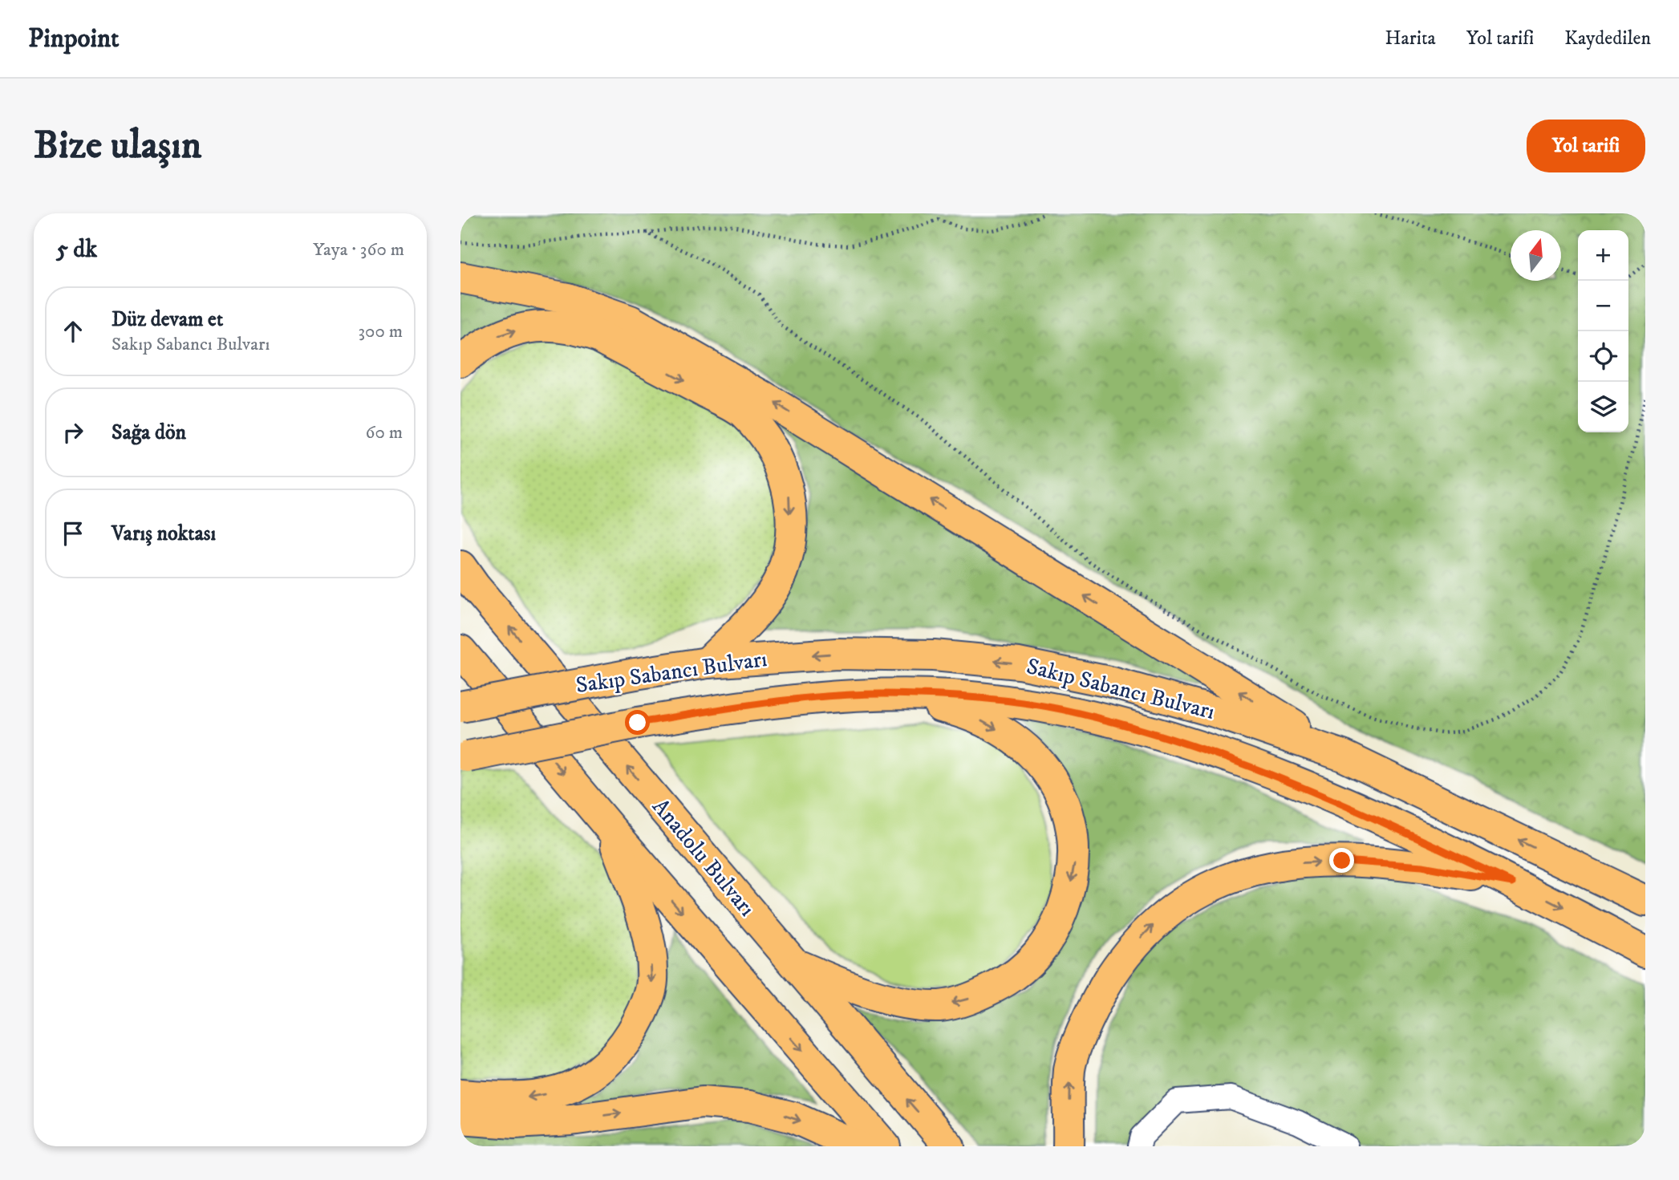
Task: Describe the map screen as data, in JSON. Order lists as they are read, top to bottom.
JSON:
{
  "streets": {
    "main road": ["Sakıp Sabancı Bulvarı", "Anadolu Bulvarı"]
  },
  "north": "top",
  "page": {
    "header": "Pinpoint",
    "nav": ["Harita", "Yol tarifi", "Kaydedilen"],
    "buttons": "Yol tarifi",
    "title": "Bize ulaşın",
    "heading": ["5 dk", "Yaya · 360 m"],
    "map_buttons": ["+", "−"],
    "list": [
      ["Düz devam et", "Sakıp Sabancı Bulvarı", "300 m"],
      ["Sağa dön", "60 m"],
      "Varış noktası"
    ]
  }
}
